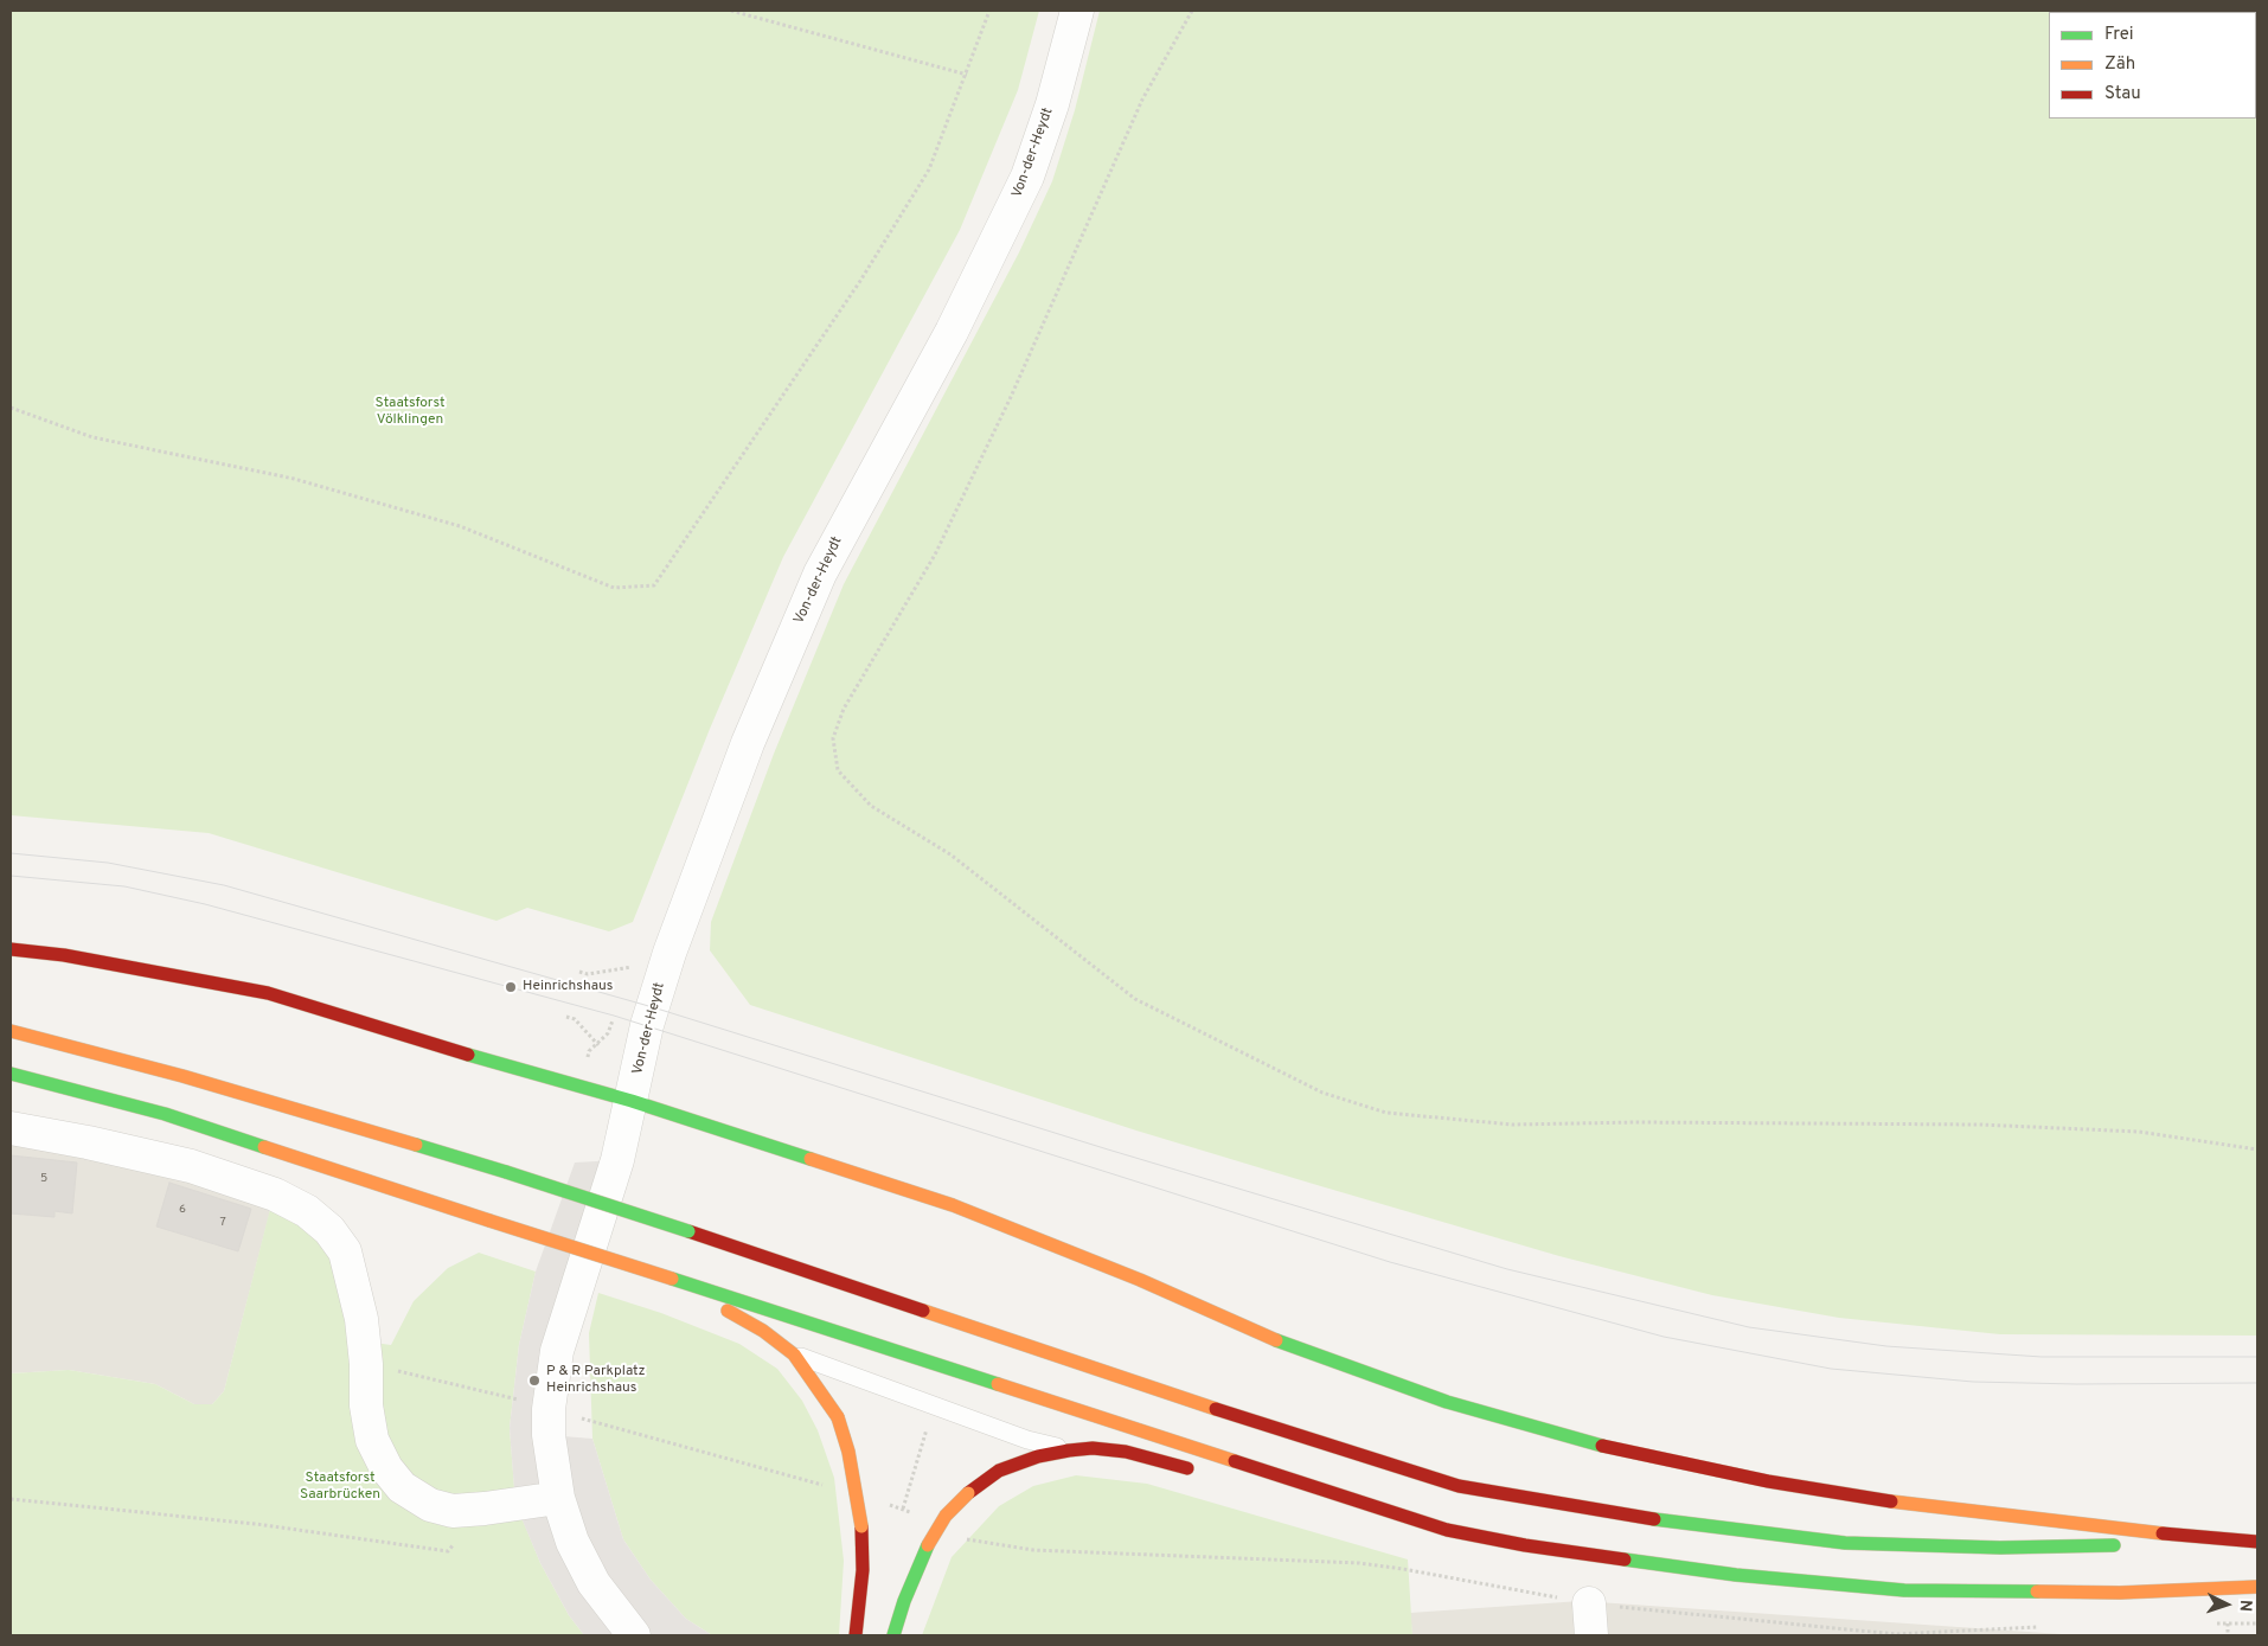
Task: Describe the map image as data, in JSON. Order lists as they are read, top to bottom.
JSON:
{
  "streets": {
    "street": ["Von-der-Heydt"]
  },
  "parks": ["Staatsforst Völklingen", "Staatsforst Saarbrücken"],
  "places": ["Heinrichshaus", "P & R Parkplatz Heinrichshaus"],
  "house_numbers": ["5", "6", "7"],
  "legend": ["Frei", "Zäh", "Stau"],
  "north": "right"
}
